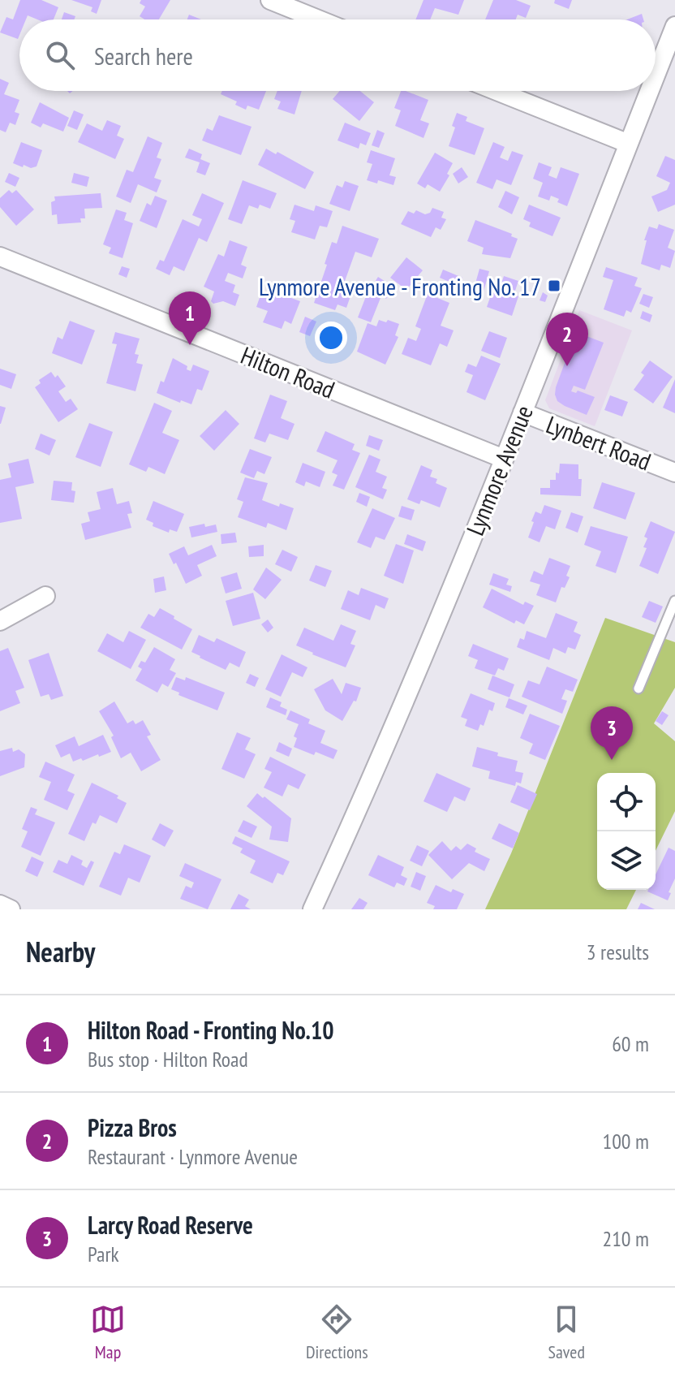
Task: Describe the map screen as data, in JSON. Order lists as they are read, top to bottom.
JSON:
{
  "streets": {
    "street": ["Hilton Road", "Lynbert Road", "Lynmore Avenue"]
  },
  "crossings": [
    ["Hilton Road", "Lynmore Avenue"],
    ["Lynbert Road", "Lynmore Avenue"]
  ],
  "places": {
    "transit": ["Lynmore Avenue - Fronting No. 17"]
  },
  "page": {
    "search": "Search here",
    "pins": ["1", "2", "3"],
    "heading": ["Nearby", "3 results"],
    "list": [
      {
        "mark": "1",
        "name": "Hilton Road - Fronting No.10",
        "note": "Bus stop · Hilton Road",
        "value": "60 m"
      },
      {
        "mark": "2",
        "name": "Pizza Bros",
        "note": "Restaurant · Lynmore Avenue",
        "value": "100 m"
      },
      {
        "mark": "3",
        "name": "Larcy Road Reserve",
        "note": "Park",
        "value": "210 m"
      }
    ],
    "nav": ["Map", "Directions", "Saved"]
  }
}
